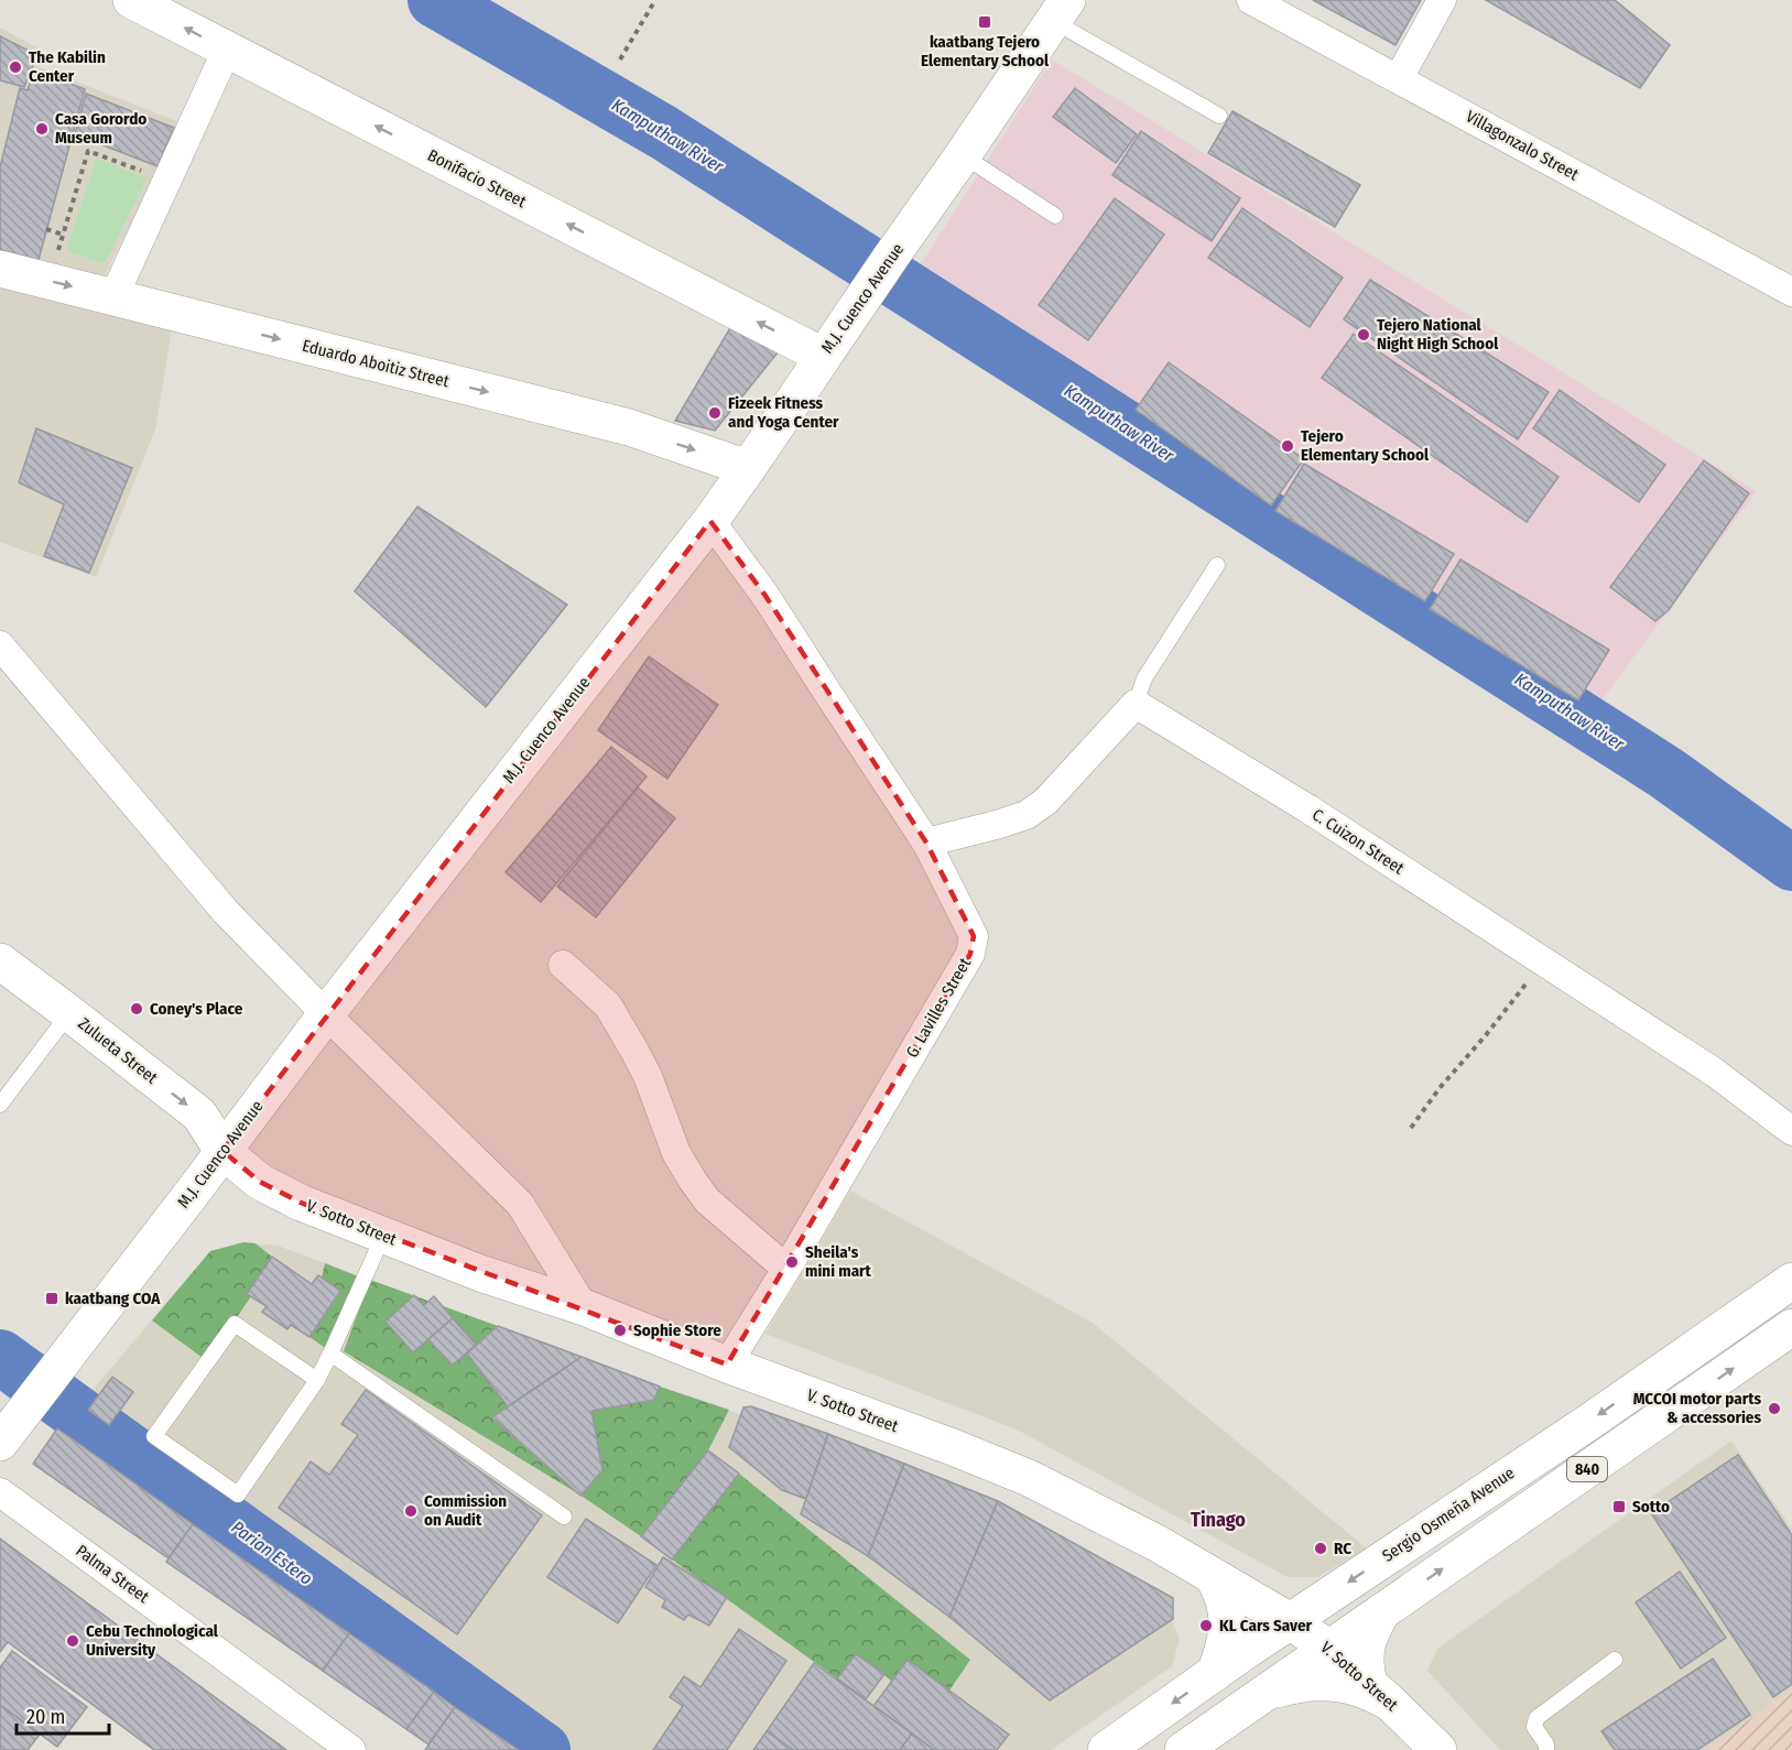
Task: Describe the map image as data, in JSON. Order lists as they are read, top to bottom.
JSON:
{
  "streets": {
    "main road": [
      "Bonifacio Street",
      "M.J. Cuenco Avenue",
      "Eduardo Aboitiz Street",
      "Zulueta Street",
      "V. Sotto Street",
      "840",
      "Sergio Osmeña Avenue"
    ],
    "street": [
      "Villagonzalo Street",
      "C. Cuizon Street",
      "G. Lavilles Street",
      "Palma Street"
    ]
  },
  "crossings": [
    ["Bonifacio Street", "M.J. Cuenco Avenue"],
    ["M.J. Cuenco Avenue", "Eduardo Aboitiz Street"],
    ["M.J. Cuenco Avenue", "G. Lavilles Street"],
    ["M.J. Cuenco Avenue", "Zulueta Street"],
    ["M.J. Cuenco Avenue", "V. Sotto Street"],
    ["G. Lavilles Street", "V. Sotto Street"],
    ["Zulueta Street", "V. Sotto Street"],
    ["V. Sotto Street", "840"],
    ["V. Sotto Street", "Sergio Osmeña Avenue"]
  ],
  "one_way": ["Bonifacio Street", "Eduardo Aboitiz Street", "Zulueta Street"],
  "districts": ["Tinago"],
  "water": ["Kamputhaw River", "Parian Estero"],
  "places": {
    "transit": ["kaatbang Tejero Elementary School", "kaatbang COA", "Sotto"],
    "other": [
      "The Kabilin Center",
      "Casa Gorordo Museum",
      "Tejero National Night High School",
      "Fizeek Fitness and Yoga Center",
      "Tejero Elementary School",
      "Coney's Place",
      "Sheila's mini mart",
      "Sophie Store",
      "MCCOI motor parts & accessories",
      "Commission on Audit",
      "RC",
      "KL Cars Saver",
      "Cebu Technological University"
    ]
  },
  "scale_bar": "20 m"
}
